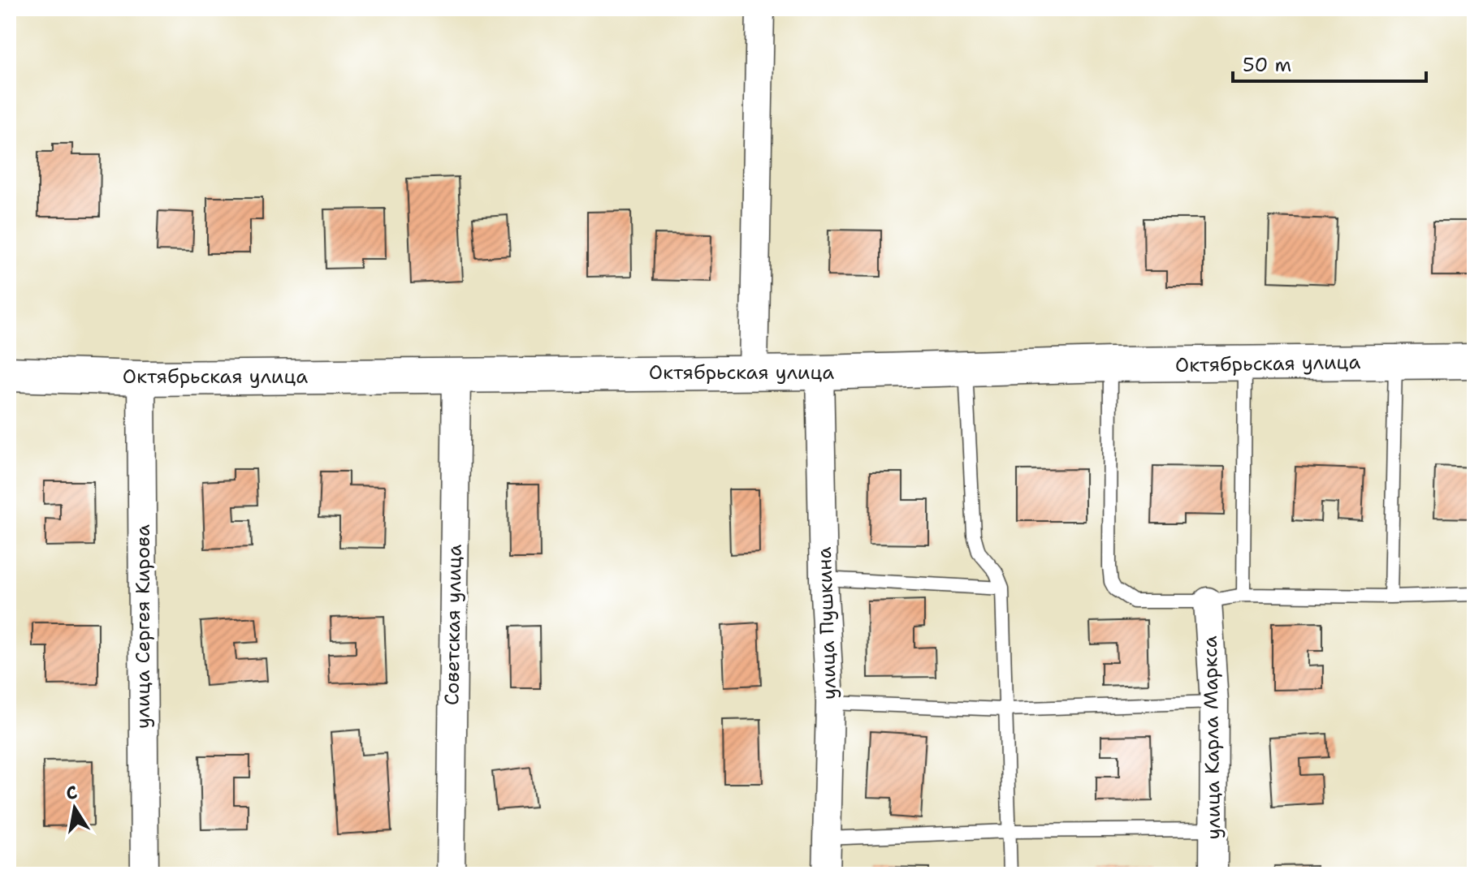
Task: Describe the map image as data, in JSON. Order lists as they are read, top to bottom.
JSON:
{
  "streets": {
    "street": [
      "Октябрьская улица",
      "улица Пушкина",
      "Советская улица",
      "улица Сергея Кирова",
      "улица Карла Маркса"
    ]
  },
  "crossings": [
    ["Октябрьская улица", "улица Пушкина"],
    ["Октябрьская улица", "Советская улица"],
    ["Октябрьская улица", "улица Сергея Кирова"]
  ],
  "scale_bar": "50 m",
  "north": "top"
}
